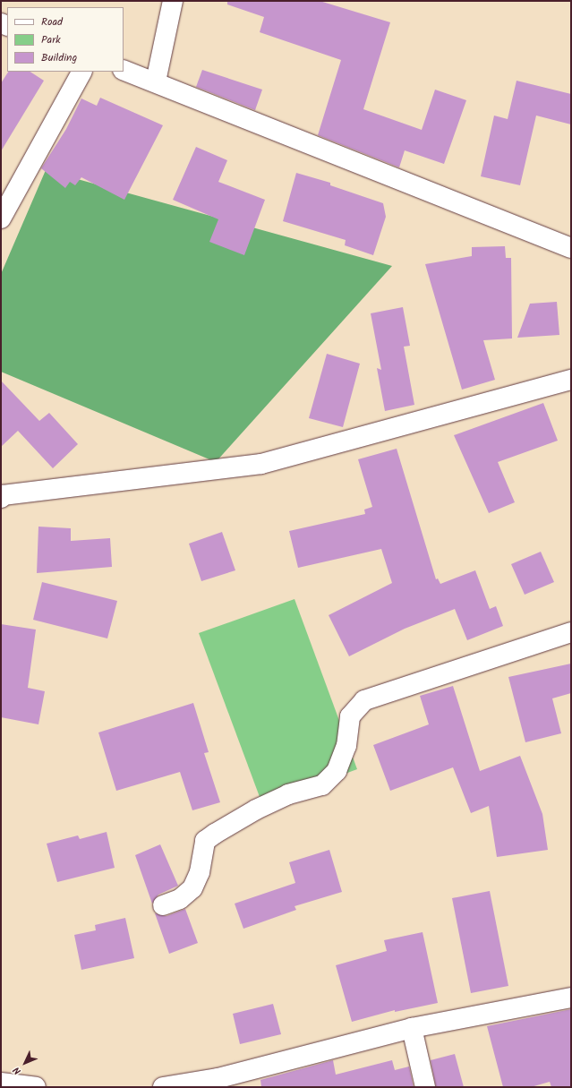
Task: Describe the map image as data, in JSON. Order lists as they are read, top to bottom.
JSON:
{
  "legend": ["Road", "Park", "Building"],
  "north": "bottom left"
}
